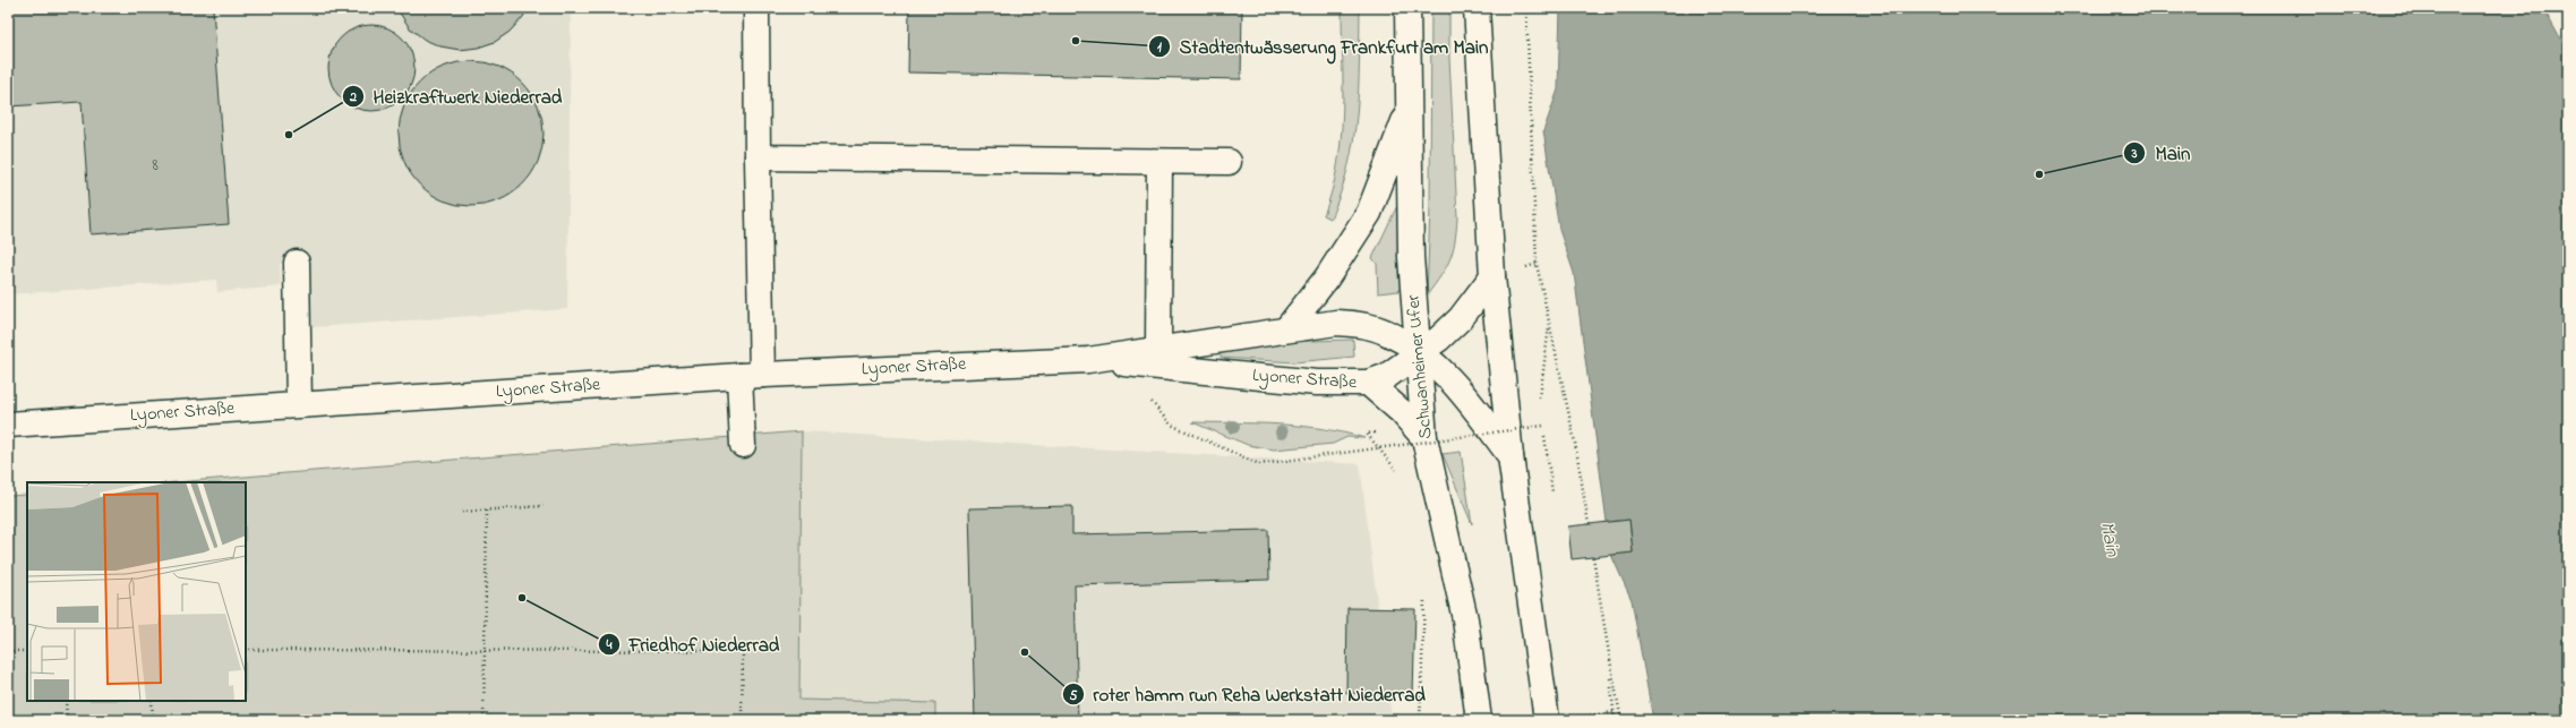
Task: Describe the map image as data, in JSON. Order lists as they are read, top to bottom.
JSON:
{
  "streets": {
    "main road": ["Lyoner Straße", "Schwanheimer Ufer"]
  },
  "crossings": [
    ["Lyoner Straße", "Schwanheimer Ufer"]
  ],
  "water": ["Main"],
  "places": [
    "Stadtentwässerung Frankfurt am Main",
    "Heizkraftwerk Niederrad",
    "Main",
    "Friedhof Niederrad",
    "roter hamm rwn Reha Werkstatt Niederrad"
  ],
  "house_numbers": ["8"]
}
